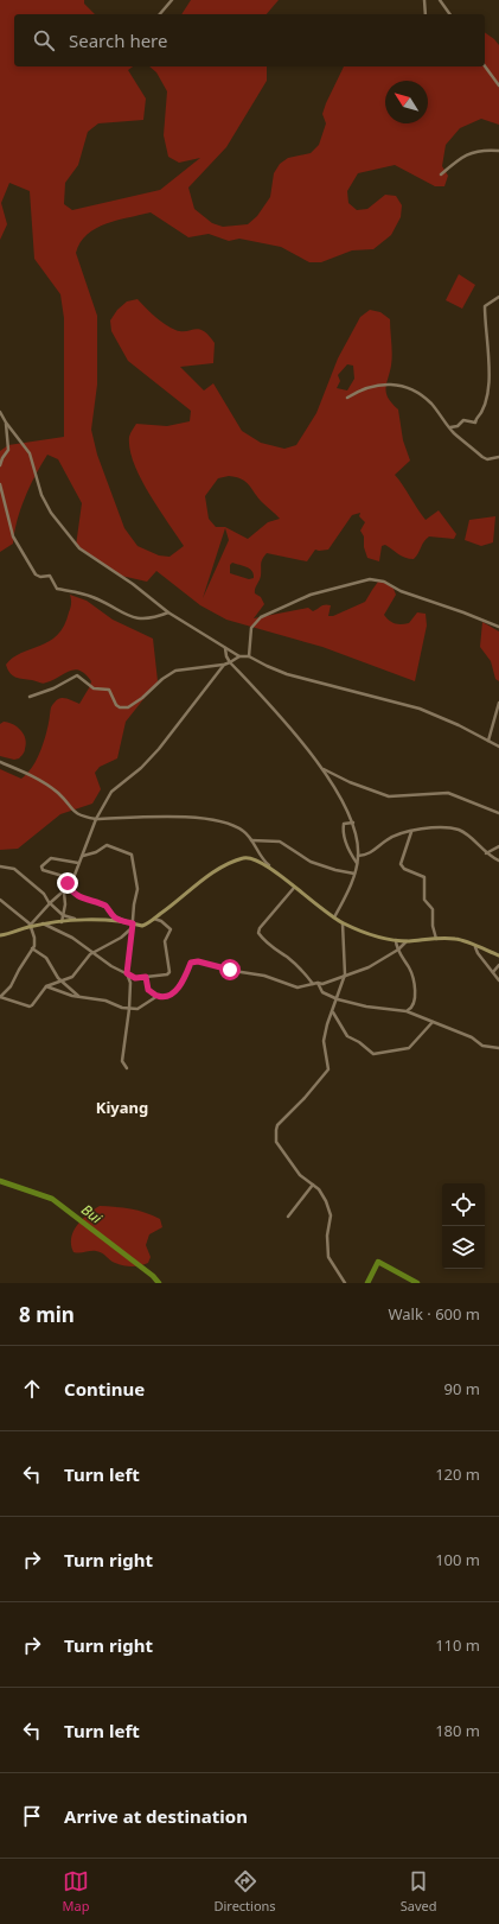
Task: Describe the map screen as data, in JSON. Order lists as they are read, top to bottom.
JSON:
{
  "districts": ["Kiyang"],
  "water": ["Bui"],
  "north": "top left",
  "page": {
    "search": "Search here",
    "heading": ["8 min", "Walk · 600 m"],
    "list": [
      ["Continue", "90 m"],
      ["Turn left", "120 m"],
      ["Turn right", "100 m"],
      ["Turn right", "110 m"],
      ["Turn left", "180 m"],
      "Arrive at destination"
    ],
    "nav": ["Map", "Directions", "Saved"]
  }
}
